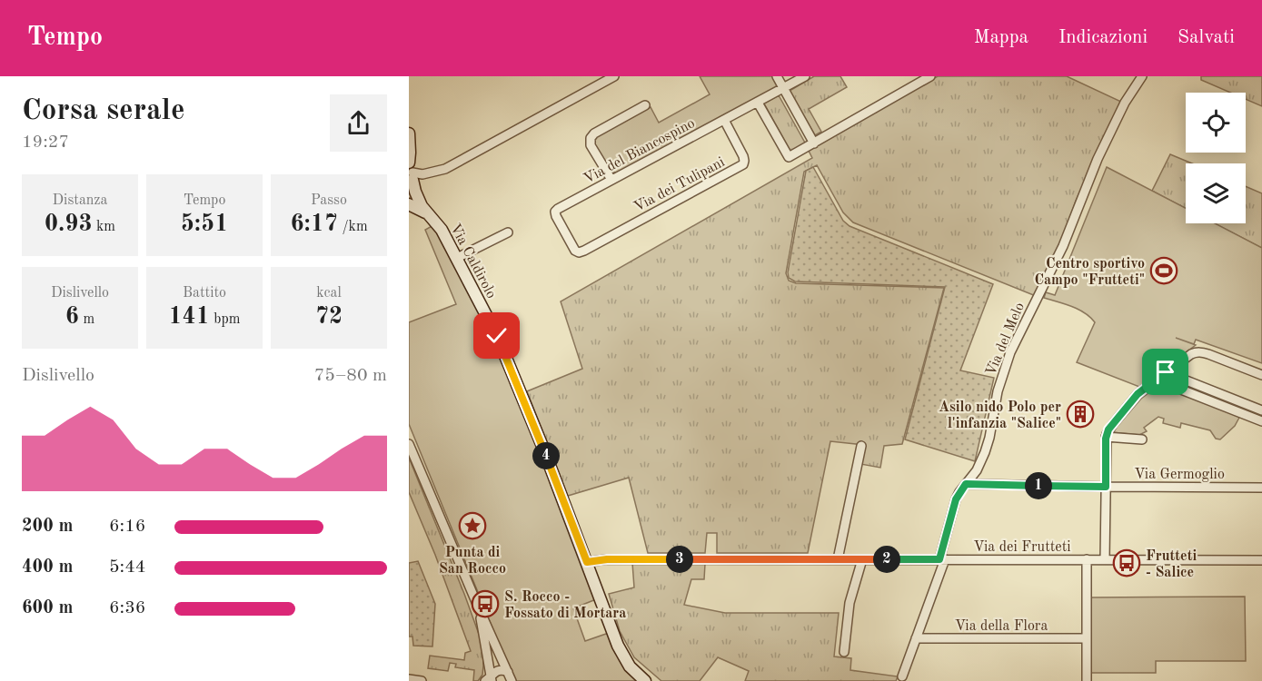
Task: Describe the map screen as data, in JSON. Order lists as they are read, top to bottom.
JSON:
{
  "streets": {
    "main road": ["Via Caldirolo"],
    "street": [
      "Via del Biancospino",
      "Via dei Tulipani",
      "Via del Melo",
      "Via Germoglio",
      "Via dei Frutteti",
      "Via della Flora"
    ]
  },
  "crossings": [
    ["Via del Biancospino", "Via dei Tulipani"],
    ["Via Caldirolo", "Via dei Frutteti"],
    ["Via del Melo", "Via Germoglio"],
    ["Via del Melo", "Via dei Frutteti"],
    ["Via del Melo", "Via della Flora"]
  ],
  "places": {
    "sports": ["Centro sportivo Campo \"Frutteti\""],
    "building": ["Asilo nido Polo per l'infanzia \"Salice\""],
    "place": ["Punta di San Rocco"],
    "bus stop": ["Frutteti - Salice", "S. Rocco - Fossato di Mortara"]
  },
  "page": {
    "header": "Tempo",
    "nav": ["Mappa", "Indicazioni", "Salvati"],
    "heading": ["Corsa serale", "19:27"],
    "stats": [
      ["Distanza", "0.93 km"],
      ["Tempo", "5:51"],
      ["Passo", "6:17 /km"],
      ["Dislivello", "6 m"],
      ["Battito", "141 bpm"],
      ["kcal", "72"]
    ],
    "chart": ["Dislivello", "75–80 m"],
    "pins": [
      "4",
      "1",
      "2",
      "3"
    ],
    "list": [
      {
        "name": "200 m",
        "note": "6:16"
      },
      {
        "name": "400 m",
        "note": "5:44"
      },
      {
        "name": "600 m",
        "note": "6:36"
      }
    ]
  }
}
